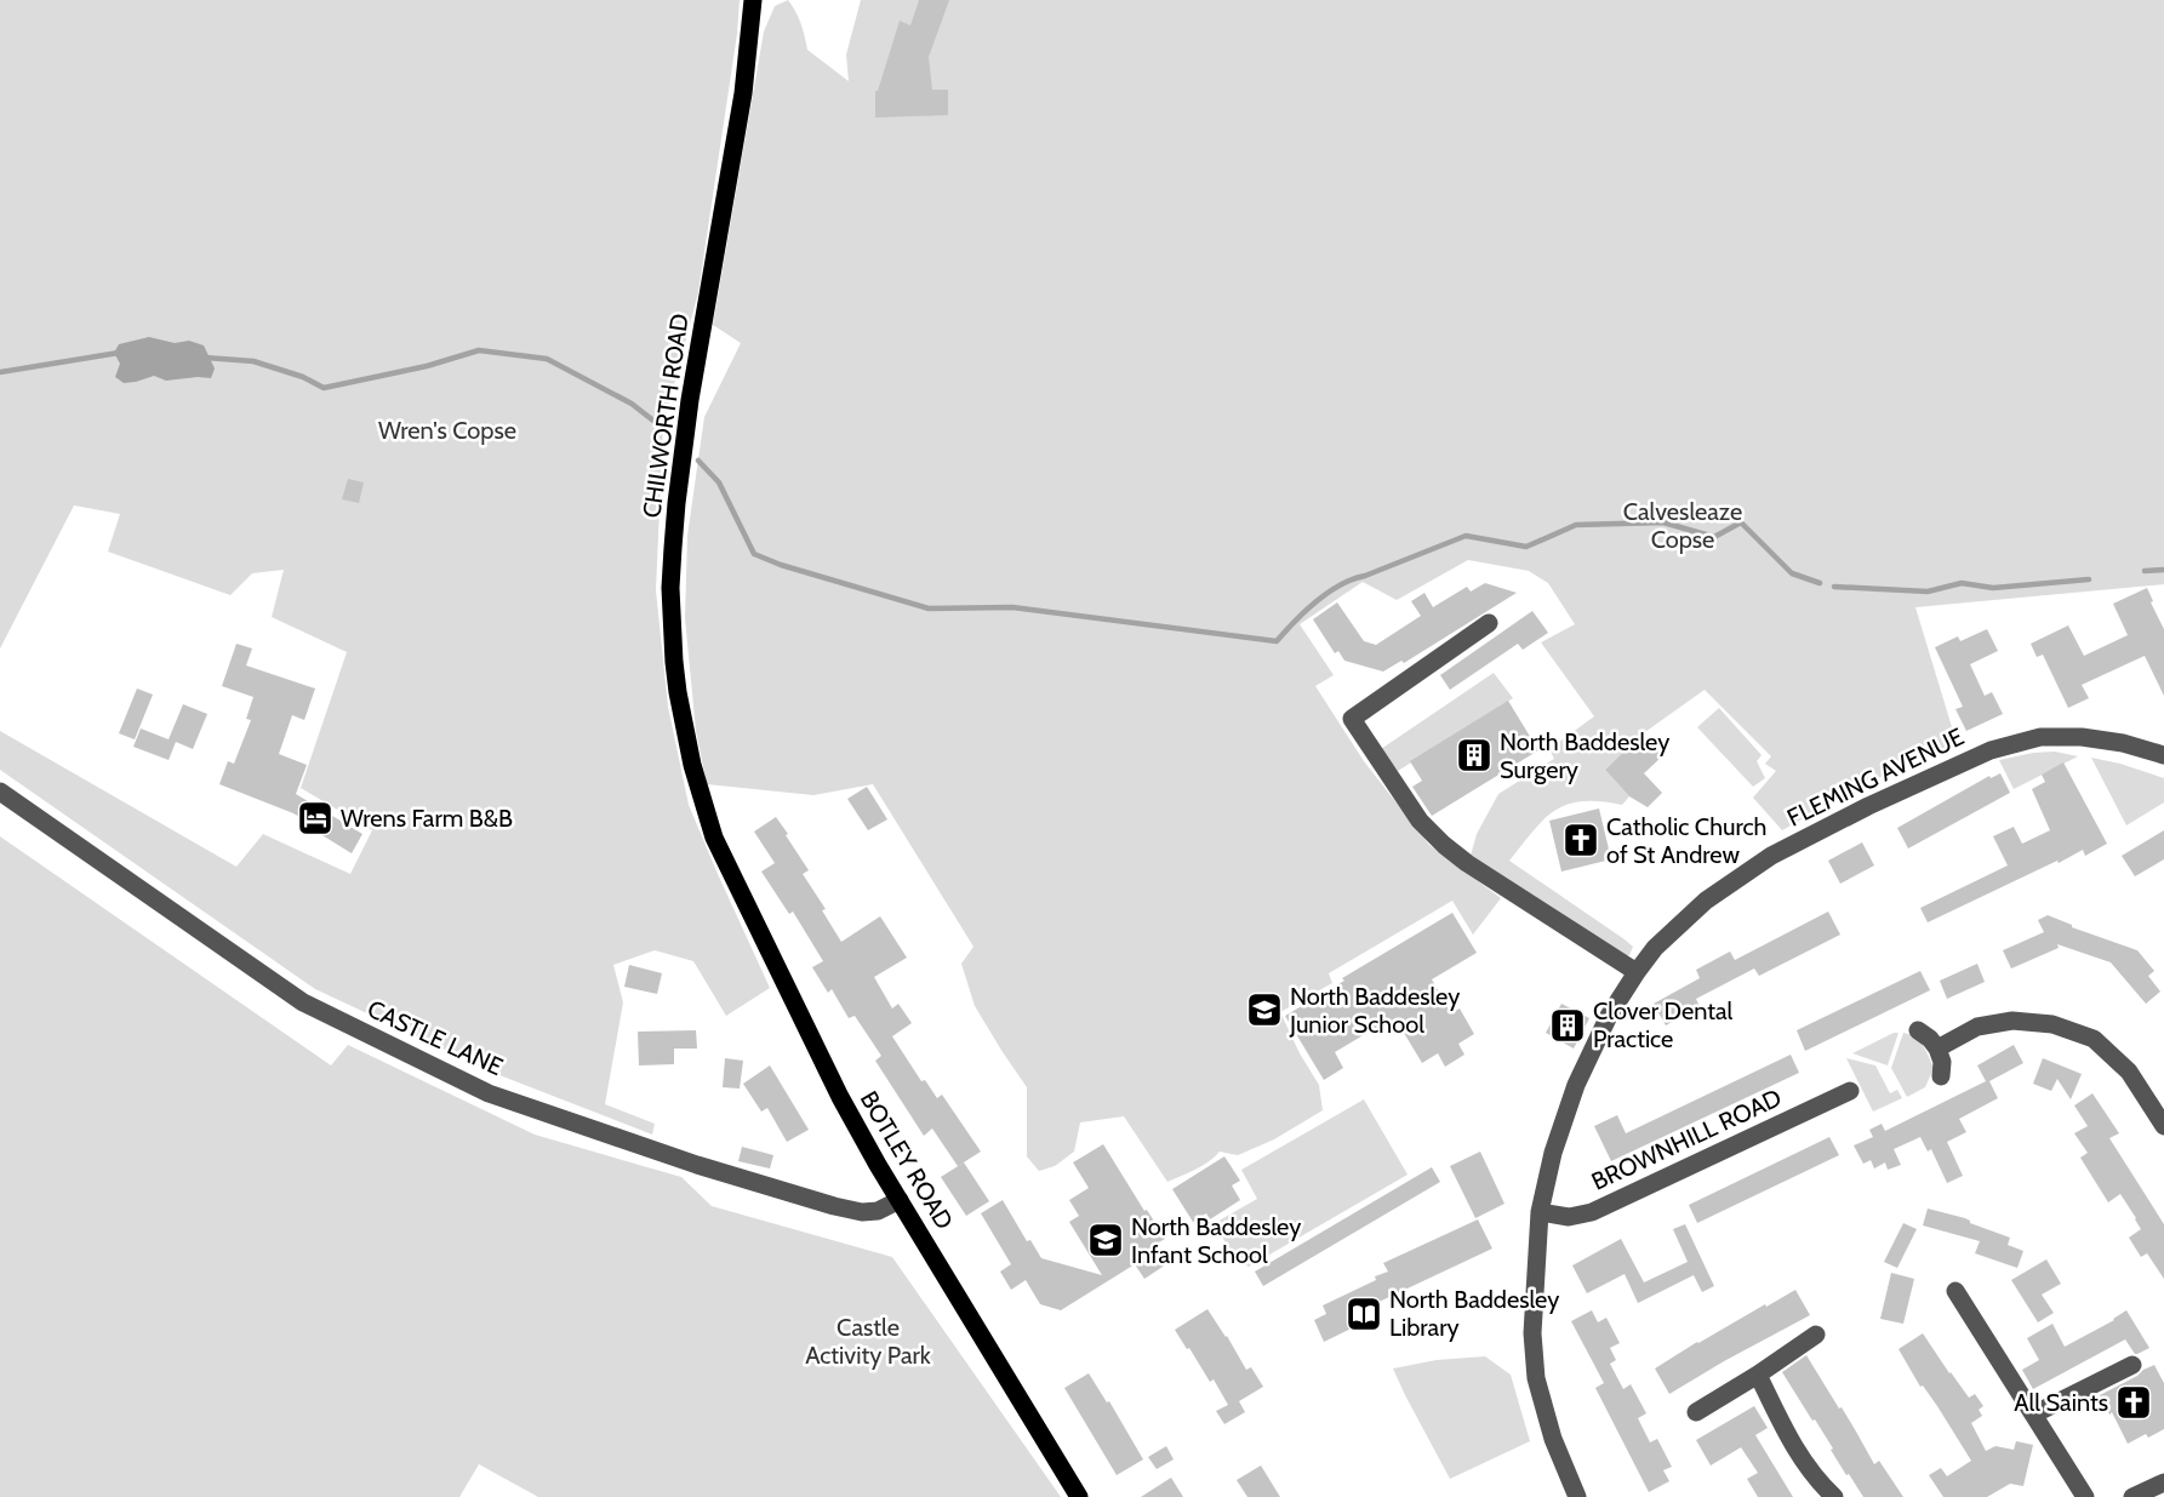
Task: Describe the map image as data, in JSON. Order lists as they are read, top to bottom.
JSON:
{
  "streets": {
    "main road": ["CHILWORTH ROAD", "BOTLEY ROAD"],
    "street": ["FLEMING AVENUE", "CASTLE LANE", "BROWNHILL ROAD"]
  },
  "crossings": [
    ["CHILWORTH ROAD", "BOTLEY ROAD"],
    ["FLEMING AVENUE", "BROWNHILL ROAD"],
    ["CASTLE LANE", "BOTLEY ROAD"]
  ],
  "parks": ["Wren's Copse", "Calvesleaze Copse", "Castle Activity Park"],
  "places": {
    "building": ["North Baddesley Surgery", "Clover Dental Practice"],
    "hotel": ["Wrens Farm B&B"],
    "church": ["Catholic Church of St Andrew", "All Saints"],
    "school or university": ["North Baddesley Junior School", "North Baddesley Infant School"],
    "library": ["North Baddesley Library"]
  }
}
